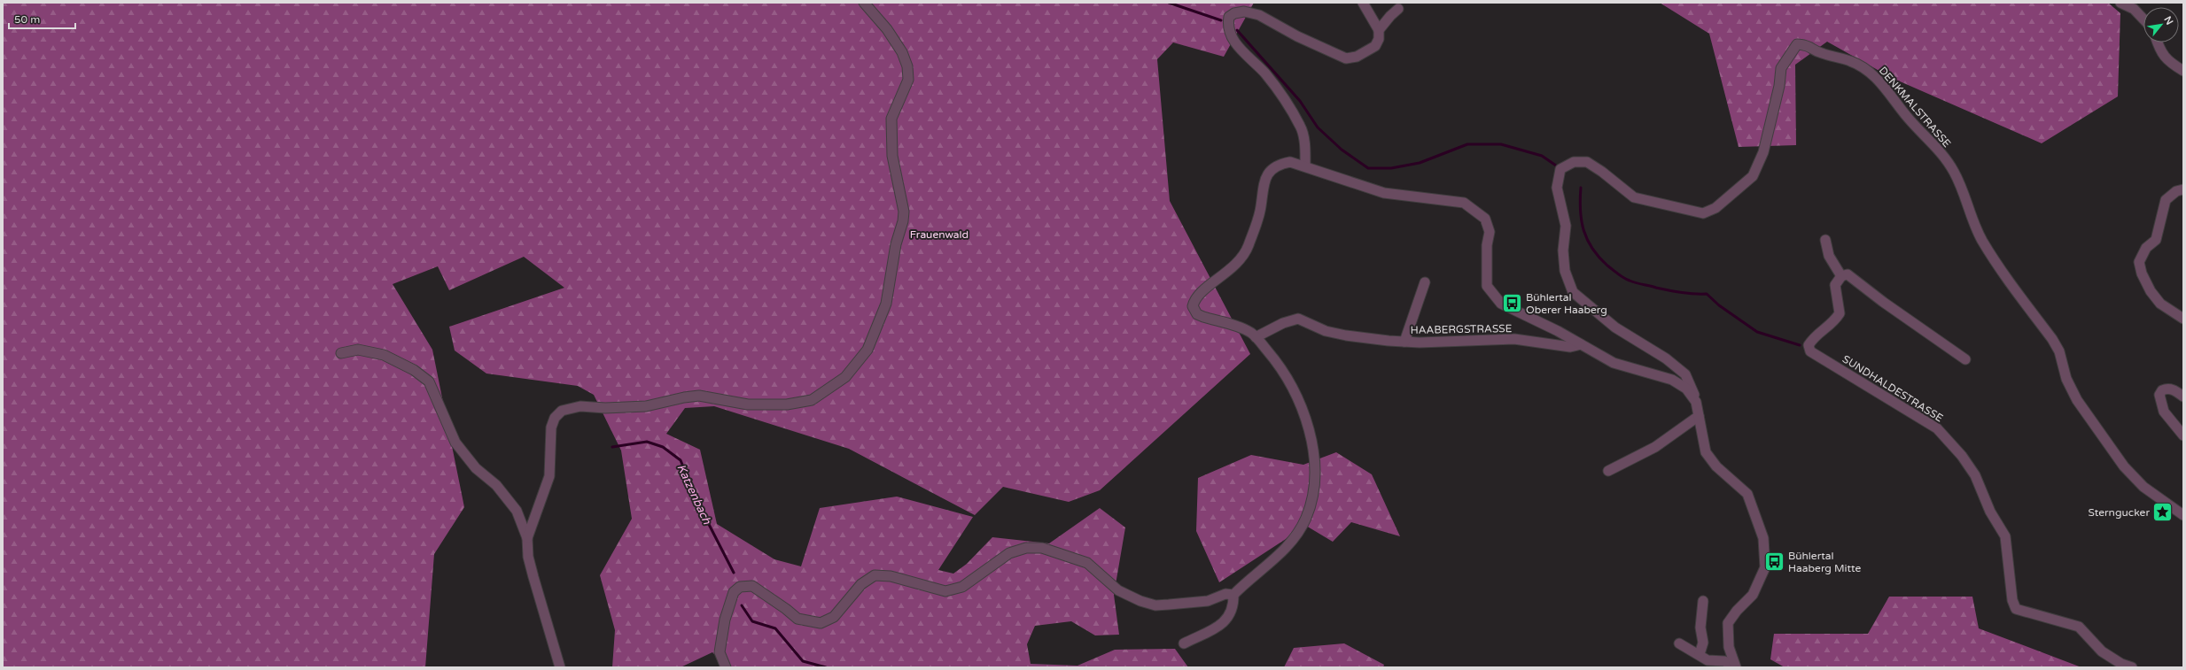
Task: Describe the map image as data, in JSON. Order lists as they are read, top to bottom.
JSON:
{
  "streets": {
    "street": ["DENKMALSTRASSE", "HAABERGSTRASSE", "SUNDHALDESTRASSE"]
  },
  "crossings": [
    ["DENKMALSTRASSE", "HAABERGSTRASSE"]
  ],
  "water": ["Katzenbach"],
  "parks": ["Frauenwald"],
  "places": {
    "bus stop": ["Bühlertal Oberer Haaberg", "Bühlertal Haaberg Mitte"],
    "place": ["Sterngucker"]
  },
  "scale_bar": "50 m",
  "north": "top right"
}
